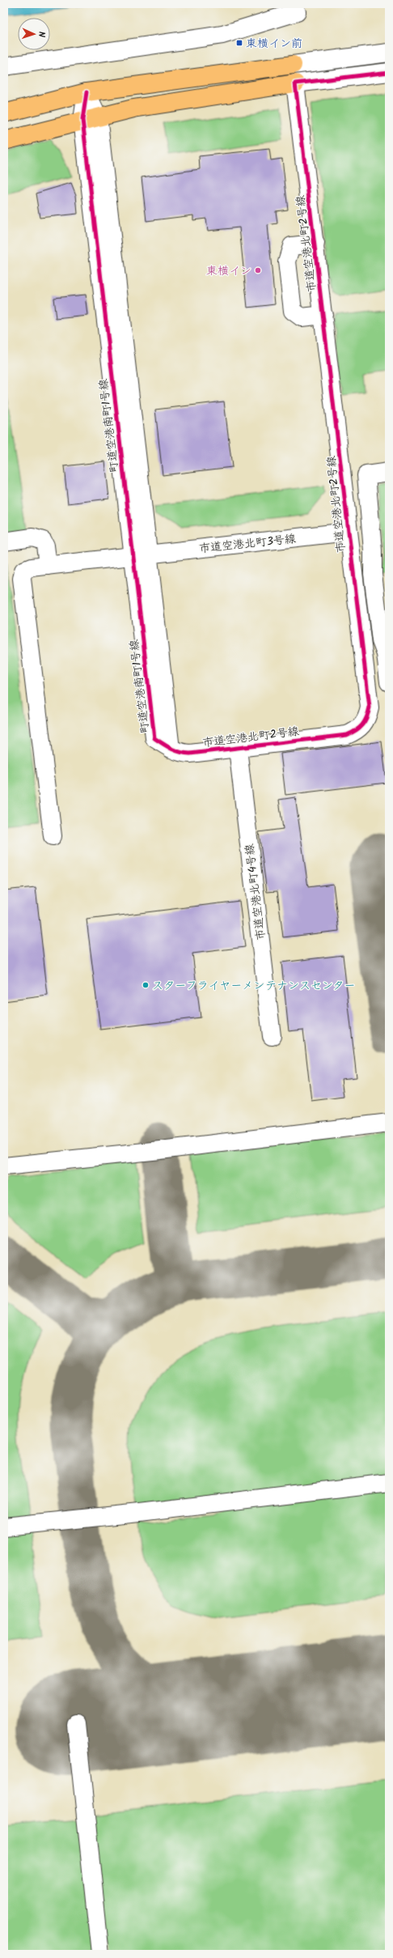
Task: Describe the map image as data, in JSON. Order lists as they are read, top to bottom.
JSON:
{
  "streets": {
    "street": ["市道空港北町2号線", "市道空港北町3号線", "市道空港北町4号線"],
    "cycle path": ["町道空港南町1号線"]
  },
  "crossings": [
    ["市道空港北町2号線", "市道空港北町3号線"],
    ["市道空港北町2号線", "市道空港北町4号線"]
  ],
  "places": {
    "transit": ["東横イン前"],
    "other": ["東横イン", "スターフライヤーメンテナンスセンター"]
  },
  "north": "right"
}
